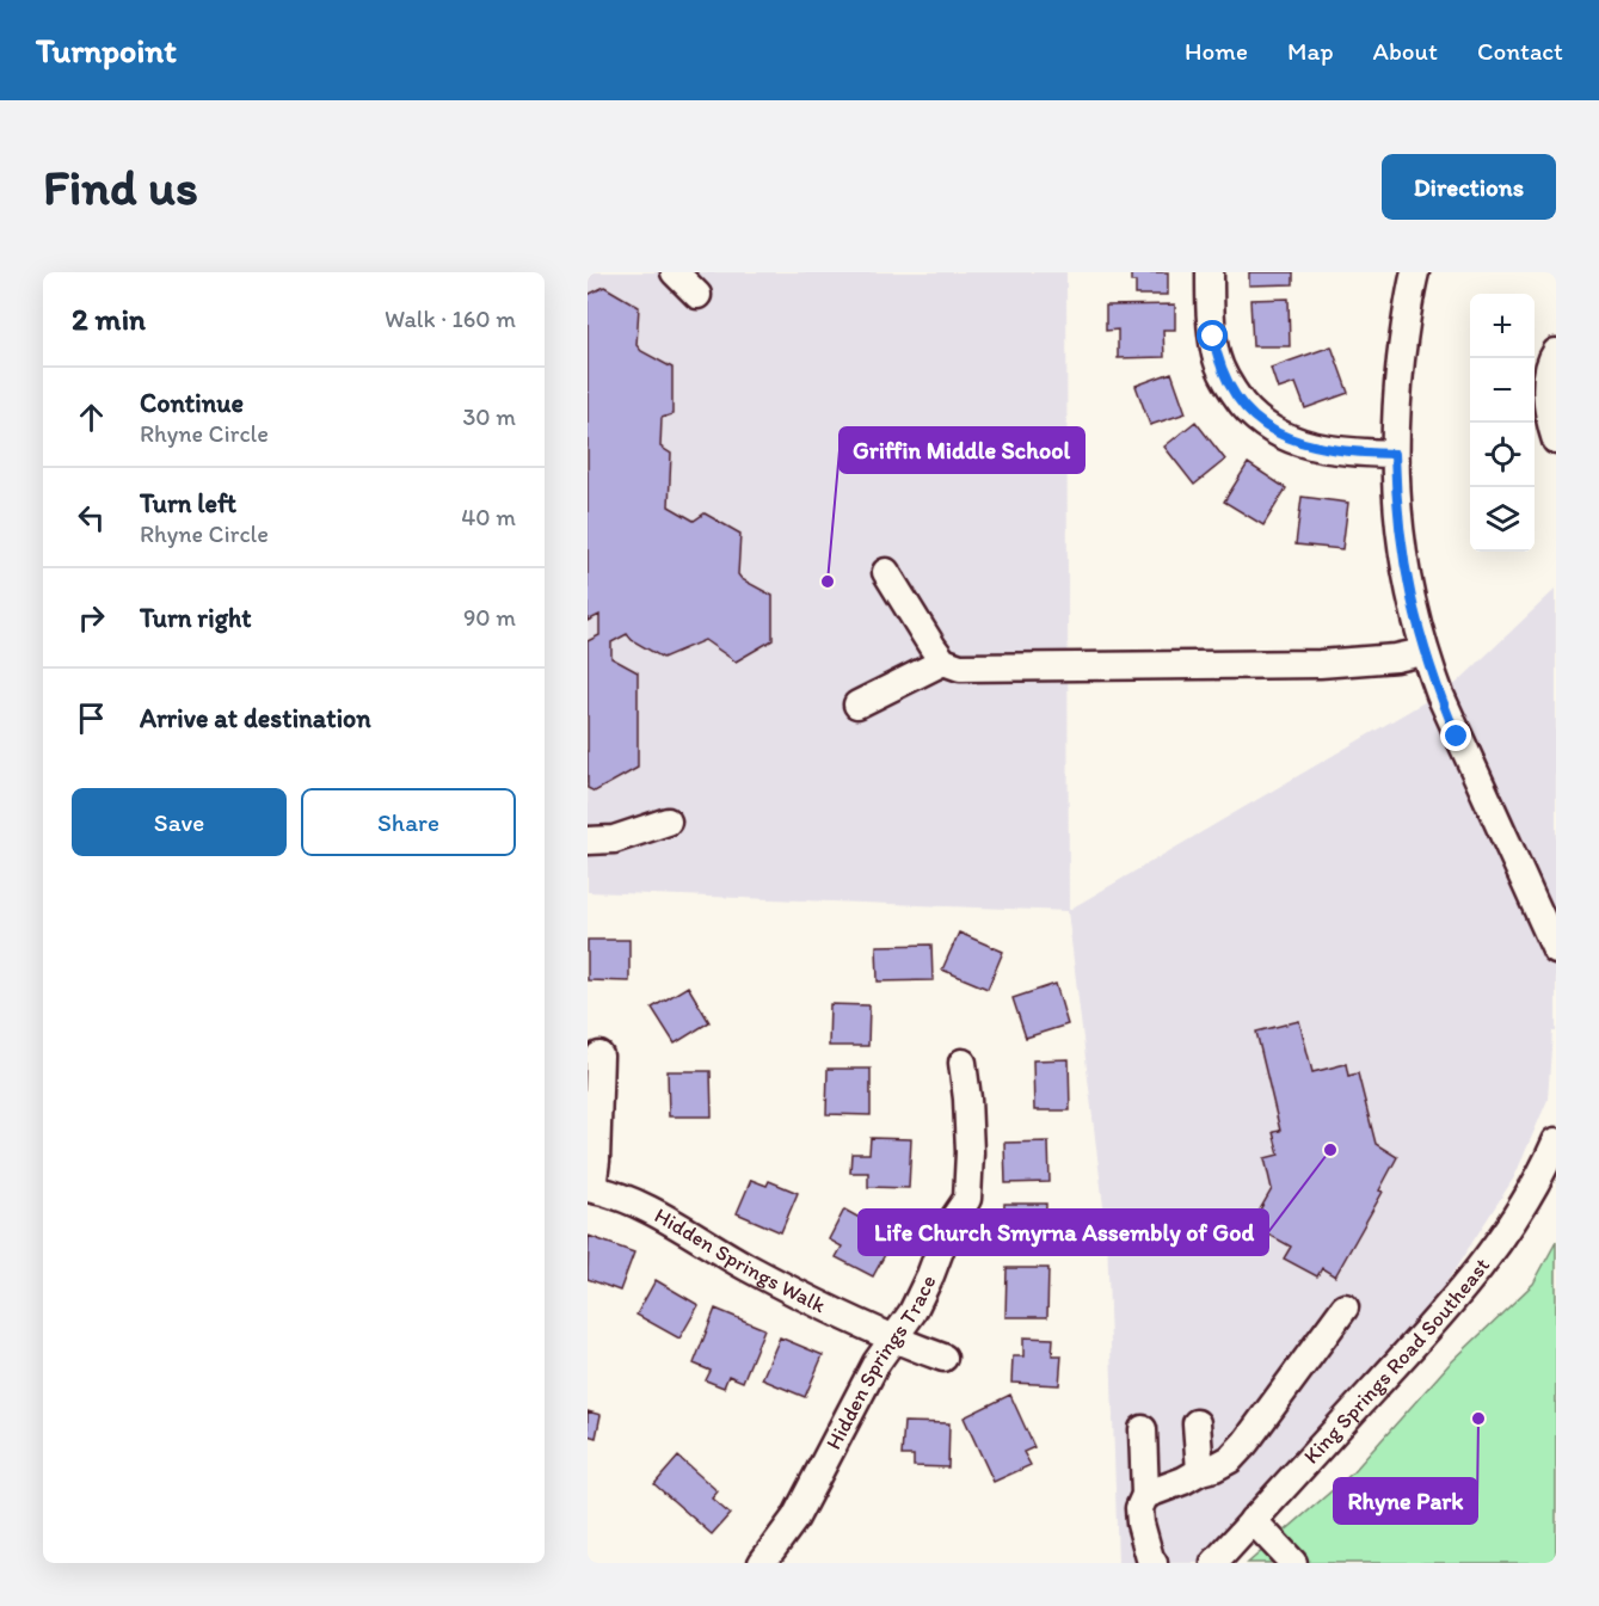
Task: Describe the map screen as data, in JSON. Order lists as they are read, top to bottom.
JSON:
{
  "streets": {
    "street": ["Hidden Springs Walk", "King Springs Road Southeast", "Hidden Springs Trace"]
  },
  "crossings": [
    ["Hidden Springs Walk", "Hidden Springs Trace"]
  ],
  "places": ["Griffin Middle School", "Life Church Smyrna Assembly of God", "Rhyne Park"],
  "page": {
    "header": "Turnpoint",
    "nav": [
      "Home",
      "Map",
      "About",
      "Contact"
    ],
    "buttons": [
      "Directions",
      ["Save", "Share"]
    ],
    "title": "Find us",
    "heading": ["2 min", "Walk · 160 m"],
    "map_buttons": ["+", "−"],
    "list": [
      ["Continue", "Rhyne Circle", "30 m"],
      ["Turn left", "Rhyne Circle", "40 m"],
      ["Turn right", "90 m"],
      "Arrive at destination"
    ]
  }
}
